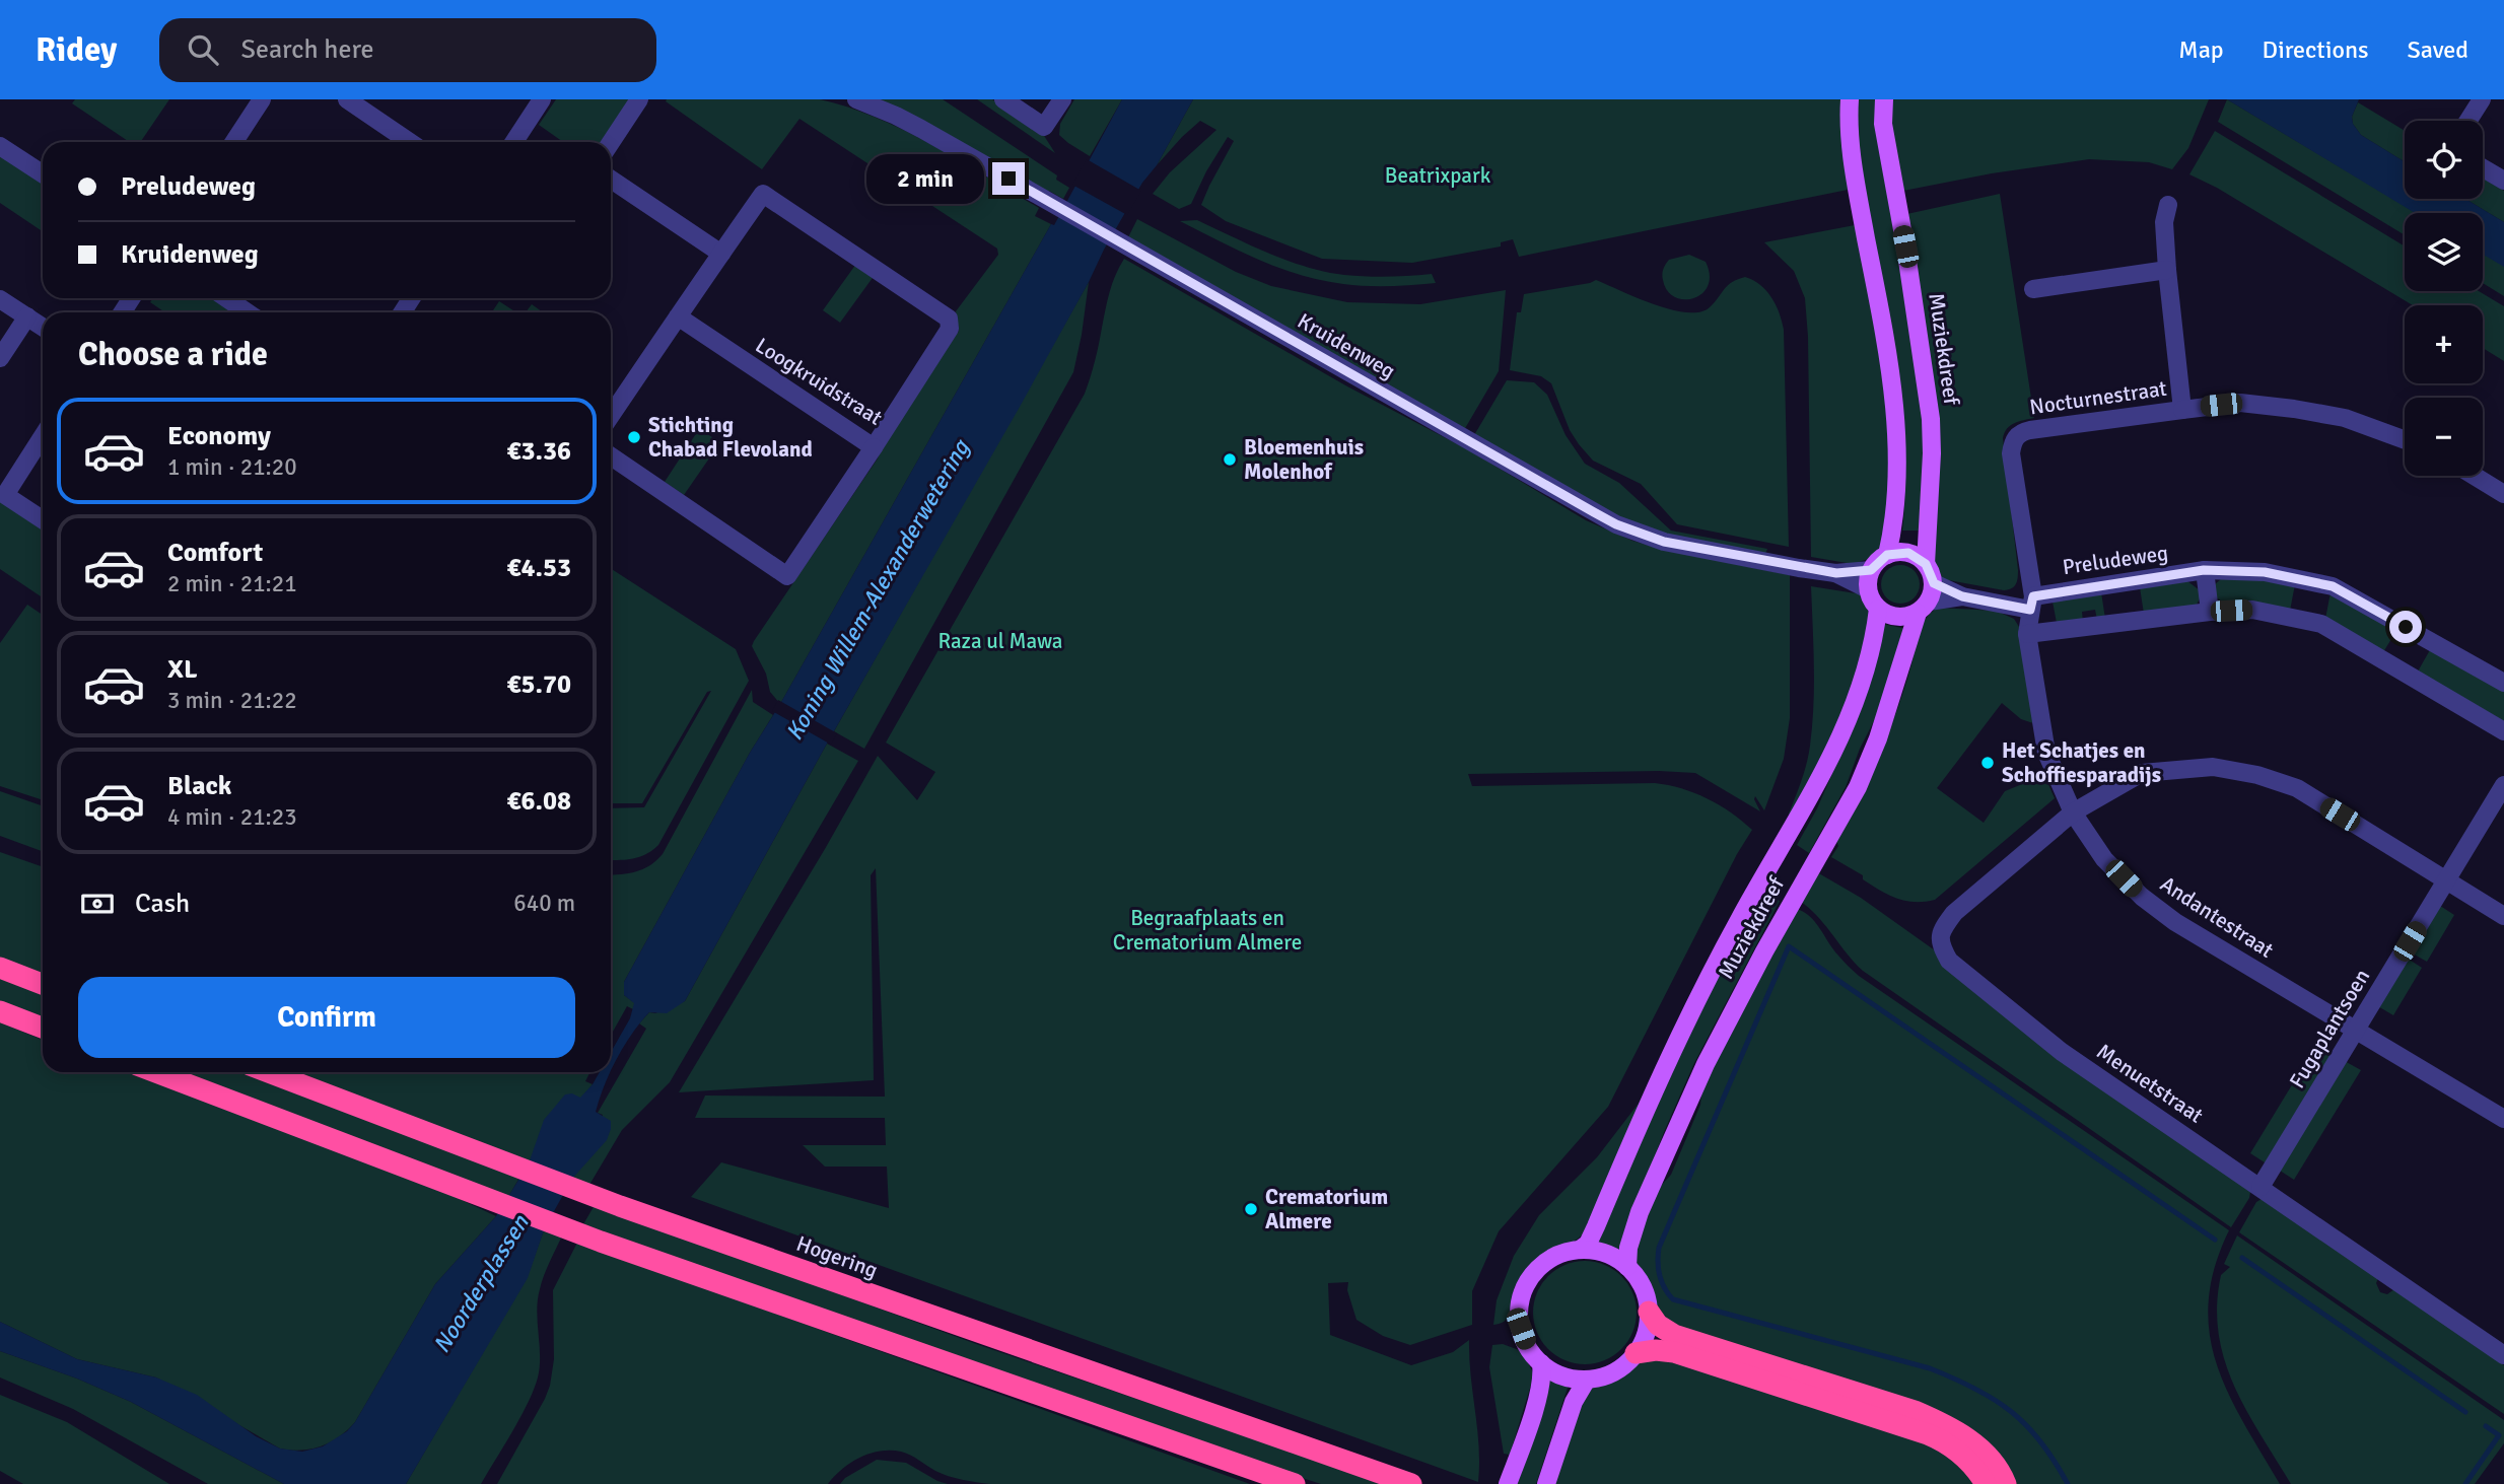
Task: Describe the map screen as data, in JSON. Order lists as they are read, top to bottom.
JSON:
{
  "streets": {
    "highway": ["Hogering"],
    "main road": ["Muziekdreef"],
    "street": [
      "Kruidenweg",
      "Loogkruidstraat",
      "Nocturnestraat",
      "Preludeweg",
      "Andantestraat",
      "Fugaplantsoen",
      "Menuetstraat"
    ]
  },
  "crossings": [
    ["Kruidenweg", "Muziekdreef"],
    ["Kruidenweg", "Preludeweg"],
    ["Muziekdreef", "Preludeweg"],
    ["Nocturnestraat", "Preludeweg"],
    ["Nocturnestraat", "Andantestraat"],
    ["Preludeweg", "Andantestraat"],
    ["Andantestraat", "Fugaplantsoen"],
    ["Andantestraat", "Menuetstraat"],
    ["Fugaplantsoen", "Menuetstraat"]
  ],
  "water": ["Koning Willem-Alexanderwetering", "Noorderplassen"],
  "parks": ["Beatrixpark", "Raza ul Mawa", "Begraafplaats en Crematorium Almere"],
  "places": [
    "Stichting Chabad Flevoland",
    "Bloemenhuis Molenhof",
    "Het Schatjes en Schoffiesparadijs",
    "Crematorium Almere"
  ],
  "page": {
    "header": "Ridey",
    "search": "Search here",
    "nav": ["Map", "Directions", "Saved"],
    "map_buttons": ["+", "−"],
    "banner": ["Preludeweg", "Kruidenweg"],
    "bubble": "2 min",
    "heading": "Choose a ride",
    "list": [
      {
        "name": "Economy",
        "note": "1 min · 21:20",
        "value": "€3.36"
      },
      {
        "name": "Comfort",
        "note": "2 min · 21:21",
        "value": "€4.53"
      },
      {
        "name": "XL",
        "note": "3 min · 21:22",
        "value": "€5.70"
      },
      {
        "name": "Black",
        "note": "4 min · 21:23",
        "value": "€6.08"
      }
    ],
    "pay": ["Cash", "640 m"],
    "buttons": "Confirm"
  }
}
